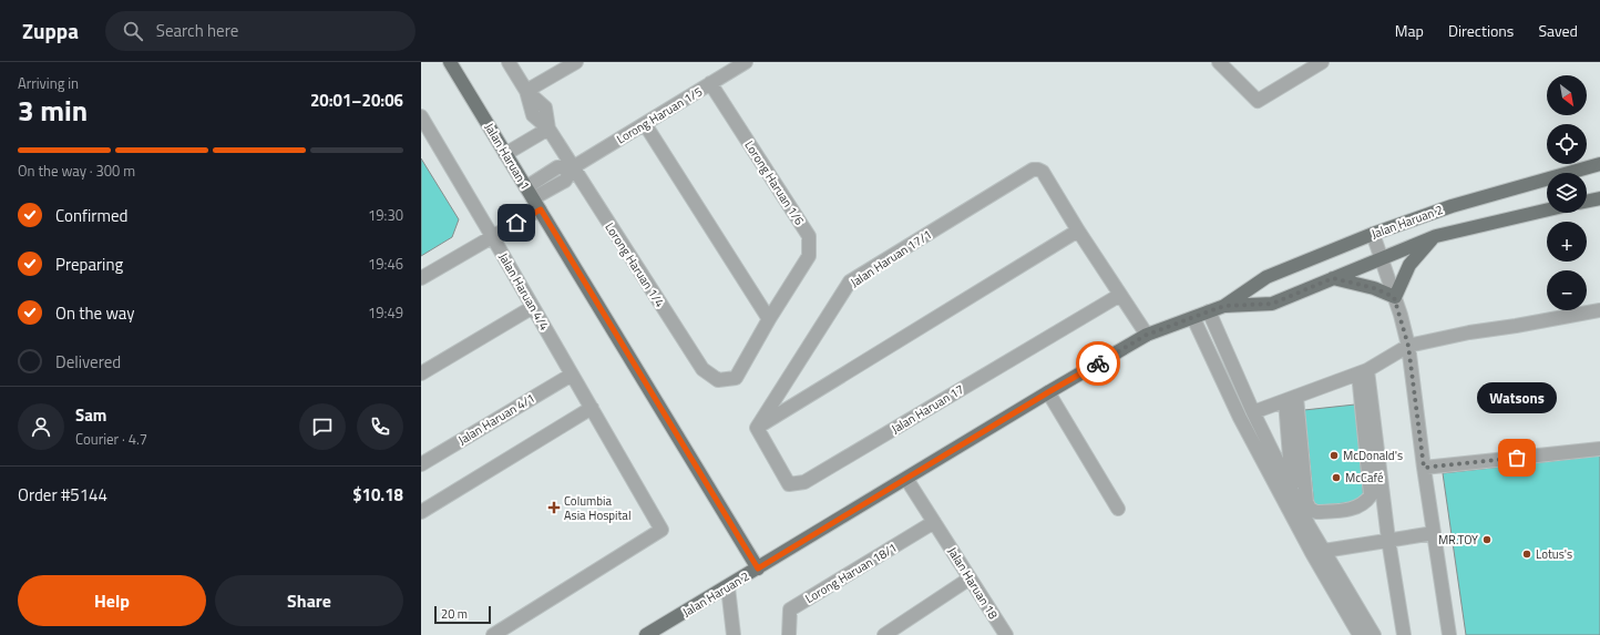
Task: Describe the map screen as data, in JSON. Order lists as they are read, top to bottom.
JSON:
{
  "streets": {
    "main road": ["Jalan Haruan 1", "Jalan Haruan 2"],
    "street": [
      "Lorong Haruan 1/5",
      "Lorong Haruan 1/6",
      "Jalan Haruan 17/1",
      "Lorong Haruan 1/4",
      "Jalan Haruan 4/4",
      "Jalan Haruan 17",
      "Jalan Haruan 4/1",
      "Lorong Haruan 18/1",
      "Jalan Haruan 18"
    ]
  },
  "crossings": [
    ["Lorong Haruan 1/5", "Jalan Haruan 1"],
    ["Lorong Haruan 1/5", "Lorong Haruan 1/6"],
    ["Lorong Haruan 1/5", "Lorong Haruan 1/4"],
    ["Lorong Haruan 1/5", "Jalan Haruan 4/4"],
    ["Jalan Haruan 1", "Jalan Haruan 2"],
    ["Lorong Haruan 1/6", "Lorong Haruan 1/4"],
    ["Jalan Haruan 2", "Jalan Haruan 18"],
    ["Jalan Haruan 17/1", "Jalan Haruan 17"],
    ["Jalan Haruan 4/4", "Jalan Haruan 4/1"],
    ["Lorong Haruan 18/1", "Jalan Haruan 18"]
  ],
  "places": {
    "other": [
      "McDonald's",
      "Watsons",
      "McCafé",
      "MR.TOY",
      "Lotus's"
    ],
    "health": ["Columbia Asia Hospital"]
  },
  "scale_bar": "20 m",
  "north": "bottom right",
  "page": {
    "header": "Zuppa",
    "search": "Search here",
    "nav": ["Map", "Directions", "Saved"],
    "heading": ["3 min", "Arriving in", "20:01–20:06"],
    "panel": [
      "Sam",
      "Courier · 4.7",
      "Order #5144",
      "$10.18"
    ],
    "map_buttons": ["+", "−"],
    "bar": "On the way · 300 m",
    "list": [
      ["Confirmed", "19:30"],
      ["Preparing", "19:46"],
      ["On the way", "19:49"],
      "Delivered"
    ],
    "bubble": "Watsons",
    "buttons": ["Help", "Share"],
    "scale": "20 m"
  }
}
